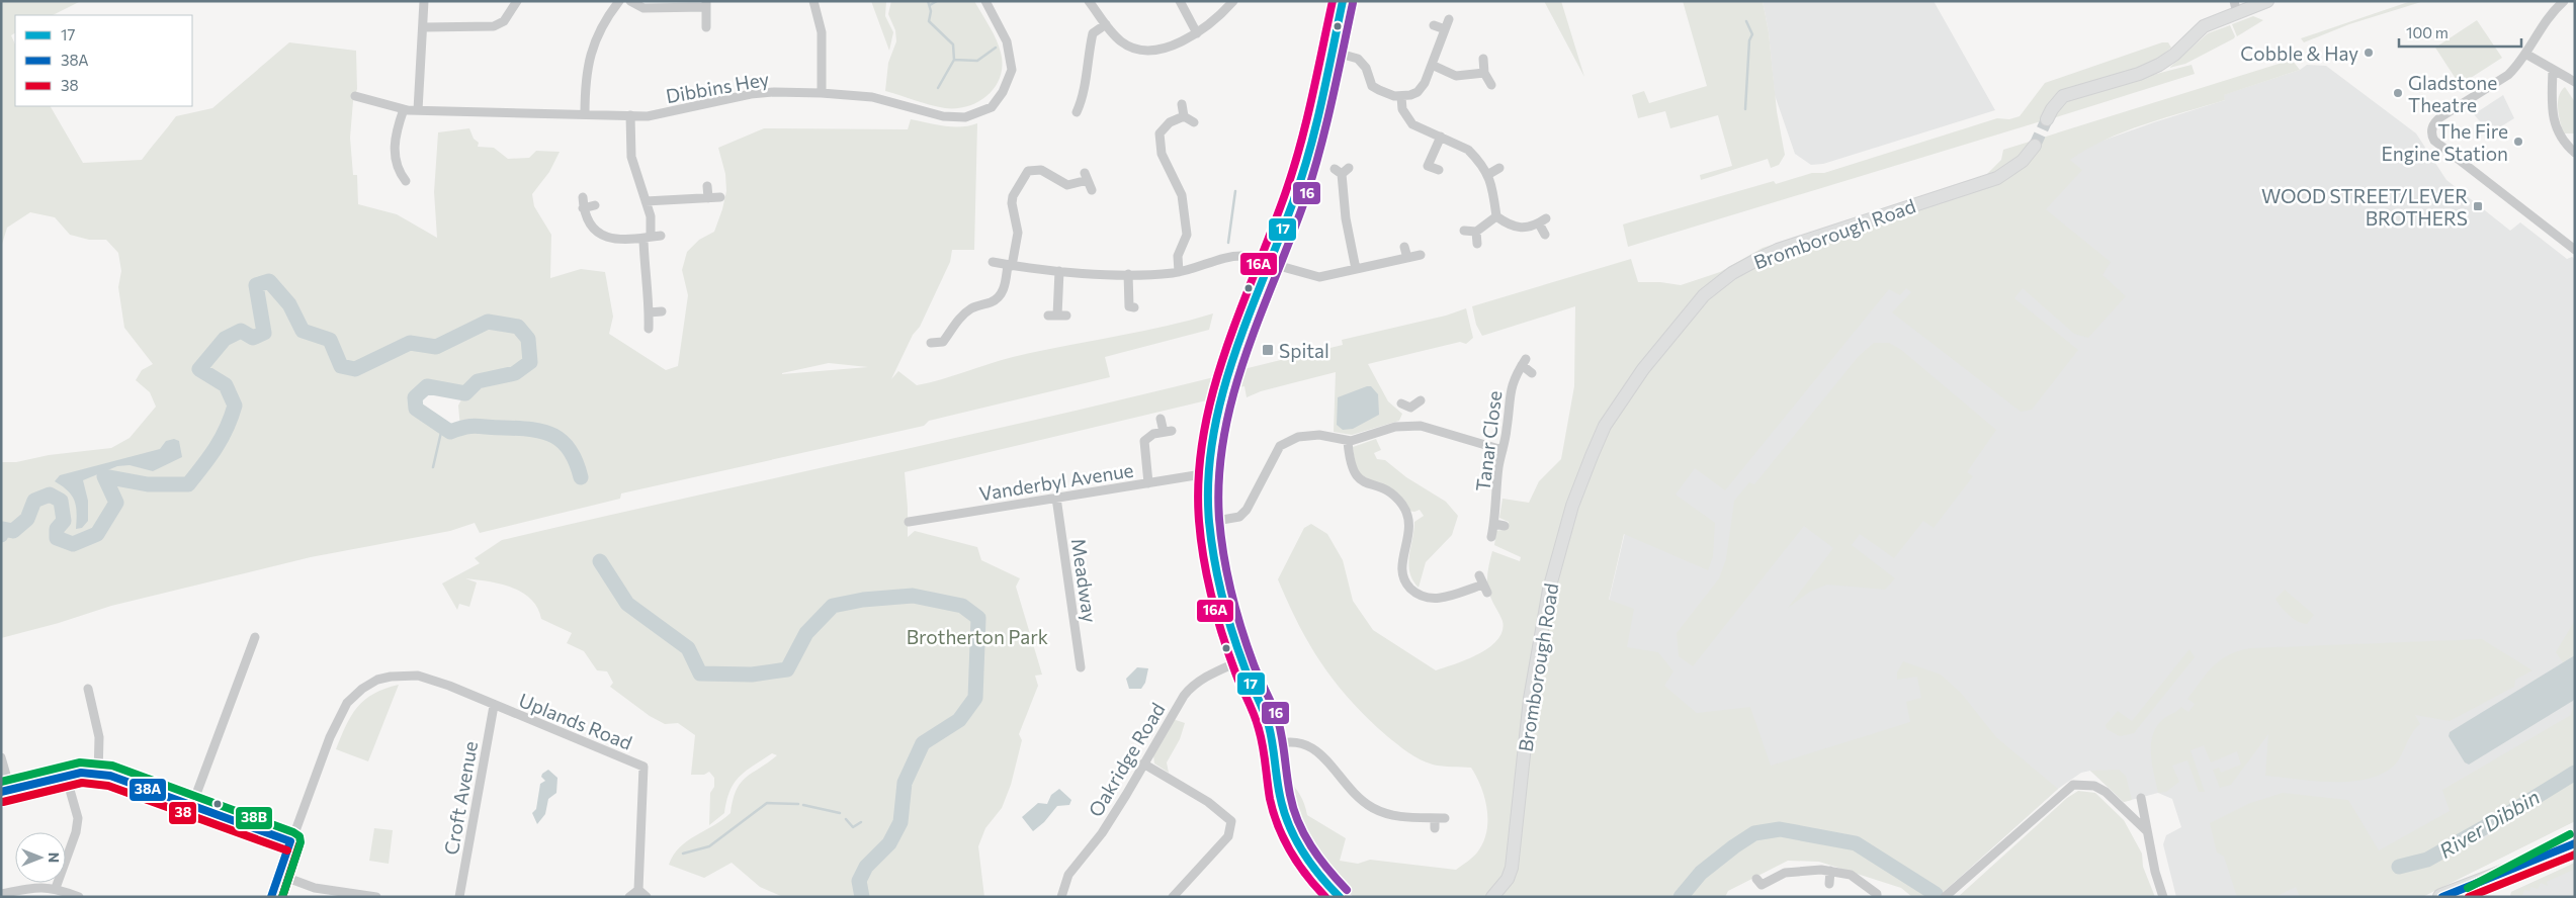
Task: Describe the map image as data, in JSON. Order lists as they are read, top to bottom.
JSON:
{
  "streets": {
    "street": [
      "Dibbins Hey",
      "Bromborough Road",
      "Tanar Close",
      "Vanderbyl Avenue",
      "Meadway",
      "Uplands Road",
      "Oakridge Road",
      "Croft Avenue"
    ]
  },
  "crossings": [
    ["Vanderbyl Avenue", "Meadway"],
    ["Uplands Road", "Croft Avenue"]
  ],
  "water": ["River Dibbin"],
  "parks": ["Brotherton Park"],
  "places": {
    "other": ["Cobble & Hay", "Gladstone Theatre", "The Fire Engine Station"],
    "transit": ["WOOD STREET/LEVER BROTHERS", "Spital"]
  },
  "lines": [
    "transit line 17",
    "transit line 16A",
    "transit line 16",
    "transit line 38B",
    "transit line 38A",
    "transit line 38"
  ],
  "legend": ["17", "38A", "38"],
  "scale_bar": "100 m",
  "north": "right"
}
